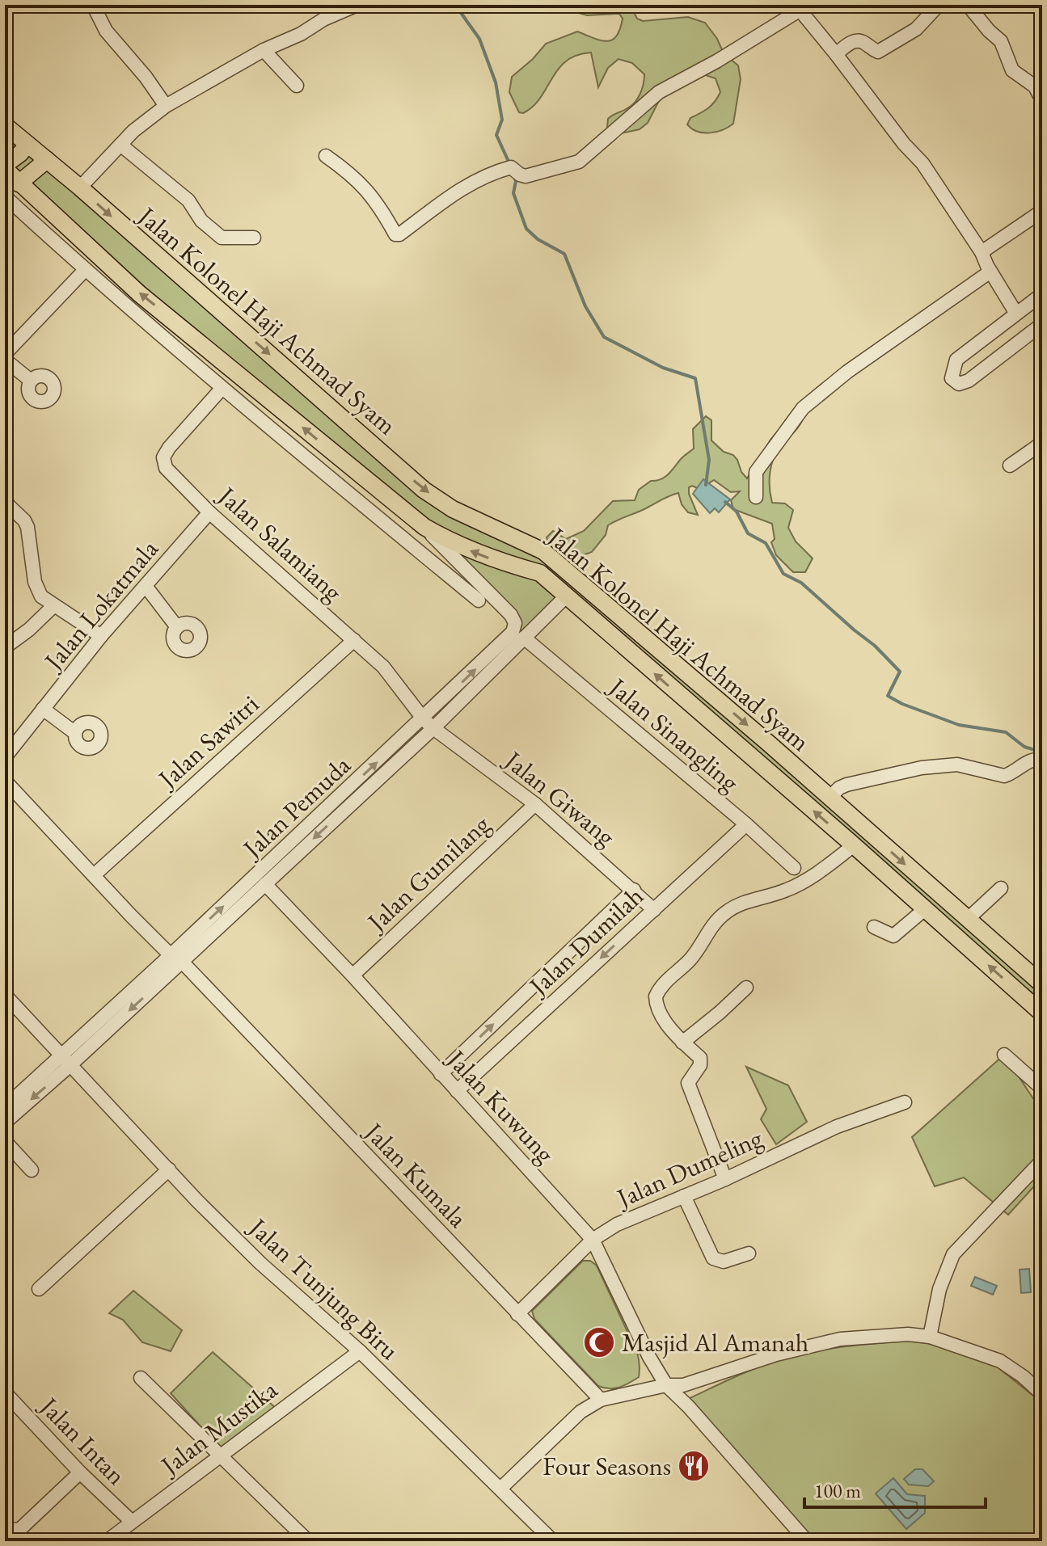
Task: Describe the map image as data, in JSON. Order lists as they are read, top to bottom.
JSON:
{
  "streets": {
    "main road": ["Jalan Kolonel Haji Achmad Syam"],
    "street": [
      "Jalan Salamiang",
      "Jalan Lokatmala",
      "Jalan Sinangling",
      "Jalan Sawitri",
      "Jalan Giwang",
      "Jalan Pemuda",
      "Jalan Gumilang",
      "Jalan Dumilah",
      "Jalan Kuwung",
      "Jalan Dumeling",
      "Jalan Kumala",
      "Jalan Tunjung Biru",
      "Jalan Mustika",
      "Jalan Intan"
    ]
  },
  "crossings": [
    ["Jalan Kolonel Haji Achmad Syam", "Jalan Pemuda"],
    ["Jalan Salamiang", "Jalan Lokatmala"],
    ["Jalan Salamiang", "Jalan Sawitri"],
    ["Jalan Salamiang", "Jalan Giwang"],
    ["Jalan Salamiang", "Jalan Pemuda"],
    ["Jalan Sinangling", "Jalan Pemuda"],
    ["Jalan Sinangling", "Jalan Dumilah"],
    ["Jalan Giwang", "Jalan Pemuda"],
    ["Jalan Giwang", "Jalan Gumilang"],
    ["Jalan Giwang", "Jalan Dumilah"],
    ["Jalan Pemuda", "Jalan Kuwung"],
    ["Jalan Pemuda", "Jalan Kumala"],
    ["Jalan Pemuda", "Jalan Tunjung Biru"],
    ["Jalan Gumilang", "Jalan Kuwung"],
    ["Jalan Dumilah", "Jalan Kuwung"],
    ["Jalan Kuwung", "Jalan Dumeling"],
    ["Jalan Dumeling", "Jalan Kumala"],
    ["Jalan Tunjung Biru", "Jalan Mustika"]
  ],
  "places": {
    "mosque": ["Masjid Al Amanah"],
    "restaurant": ["Four Seasons"]
  },
  "scale_bar": "100 m"
}
